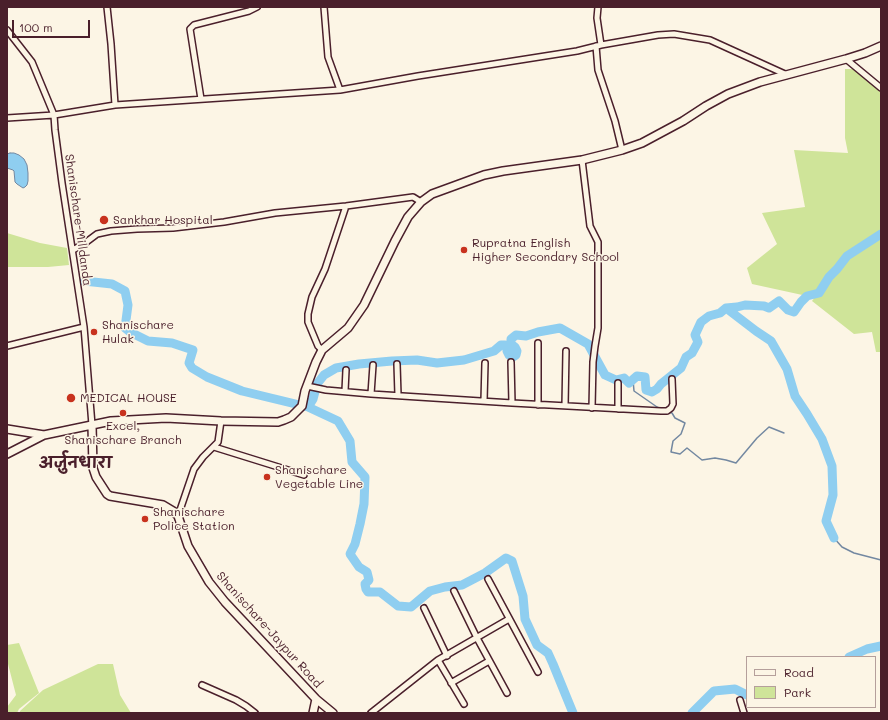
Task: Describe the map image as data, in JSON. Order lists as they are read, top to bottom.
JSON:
{
  "streets": {
    "street": ["Shanischare-Milldanda", "Shanischare-Jaypur Road"]
  },
  "districts": ["अर्जुनधारा"],
  "places": [
    "Sankhar Hospital",
    "Rupratna English Higher Secondary School",
    "Shanischare Hulak",
    "MEDICAL HOUSE",
    "Excel, Shanischare Branch",
    "Shanischare Vegetable Line",
    "Shanischare Police Station"
  ],
  "legend": ["Road", "Park"],
  "scale_bar": "100 m"
}
